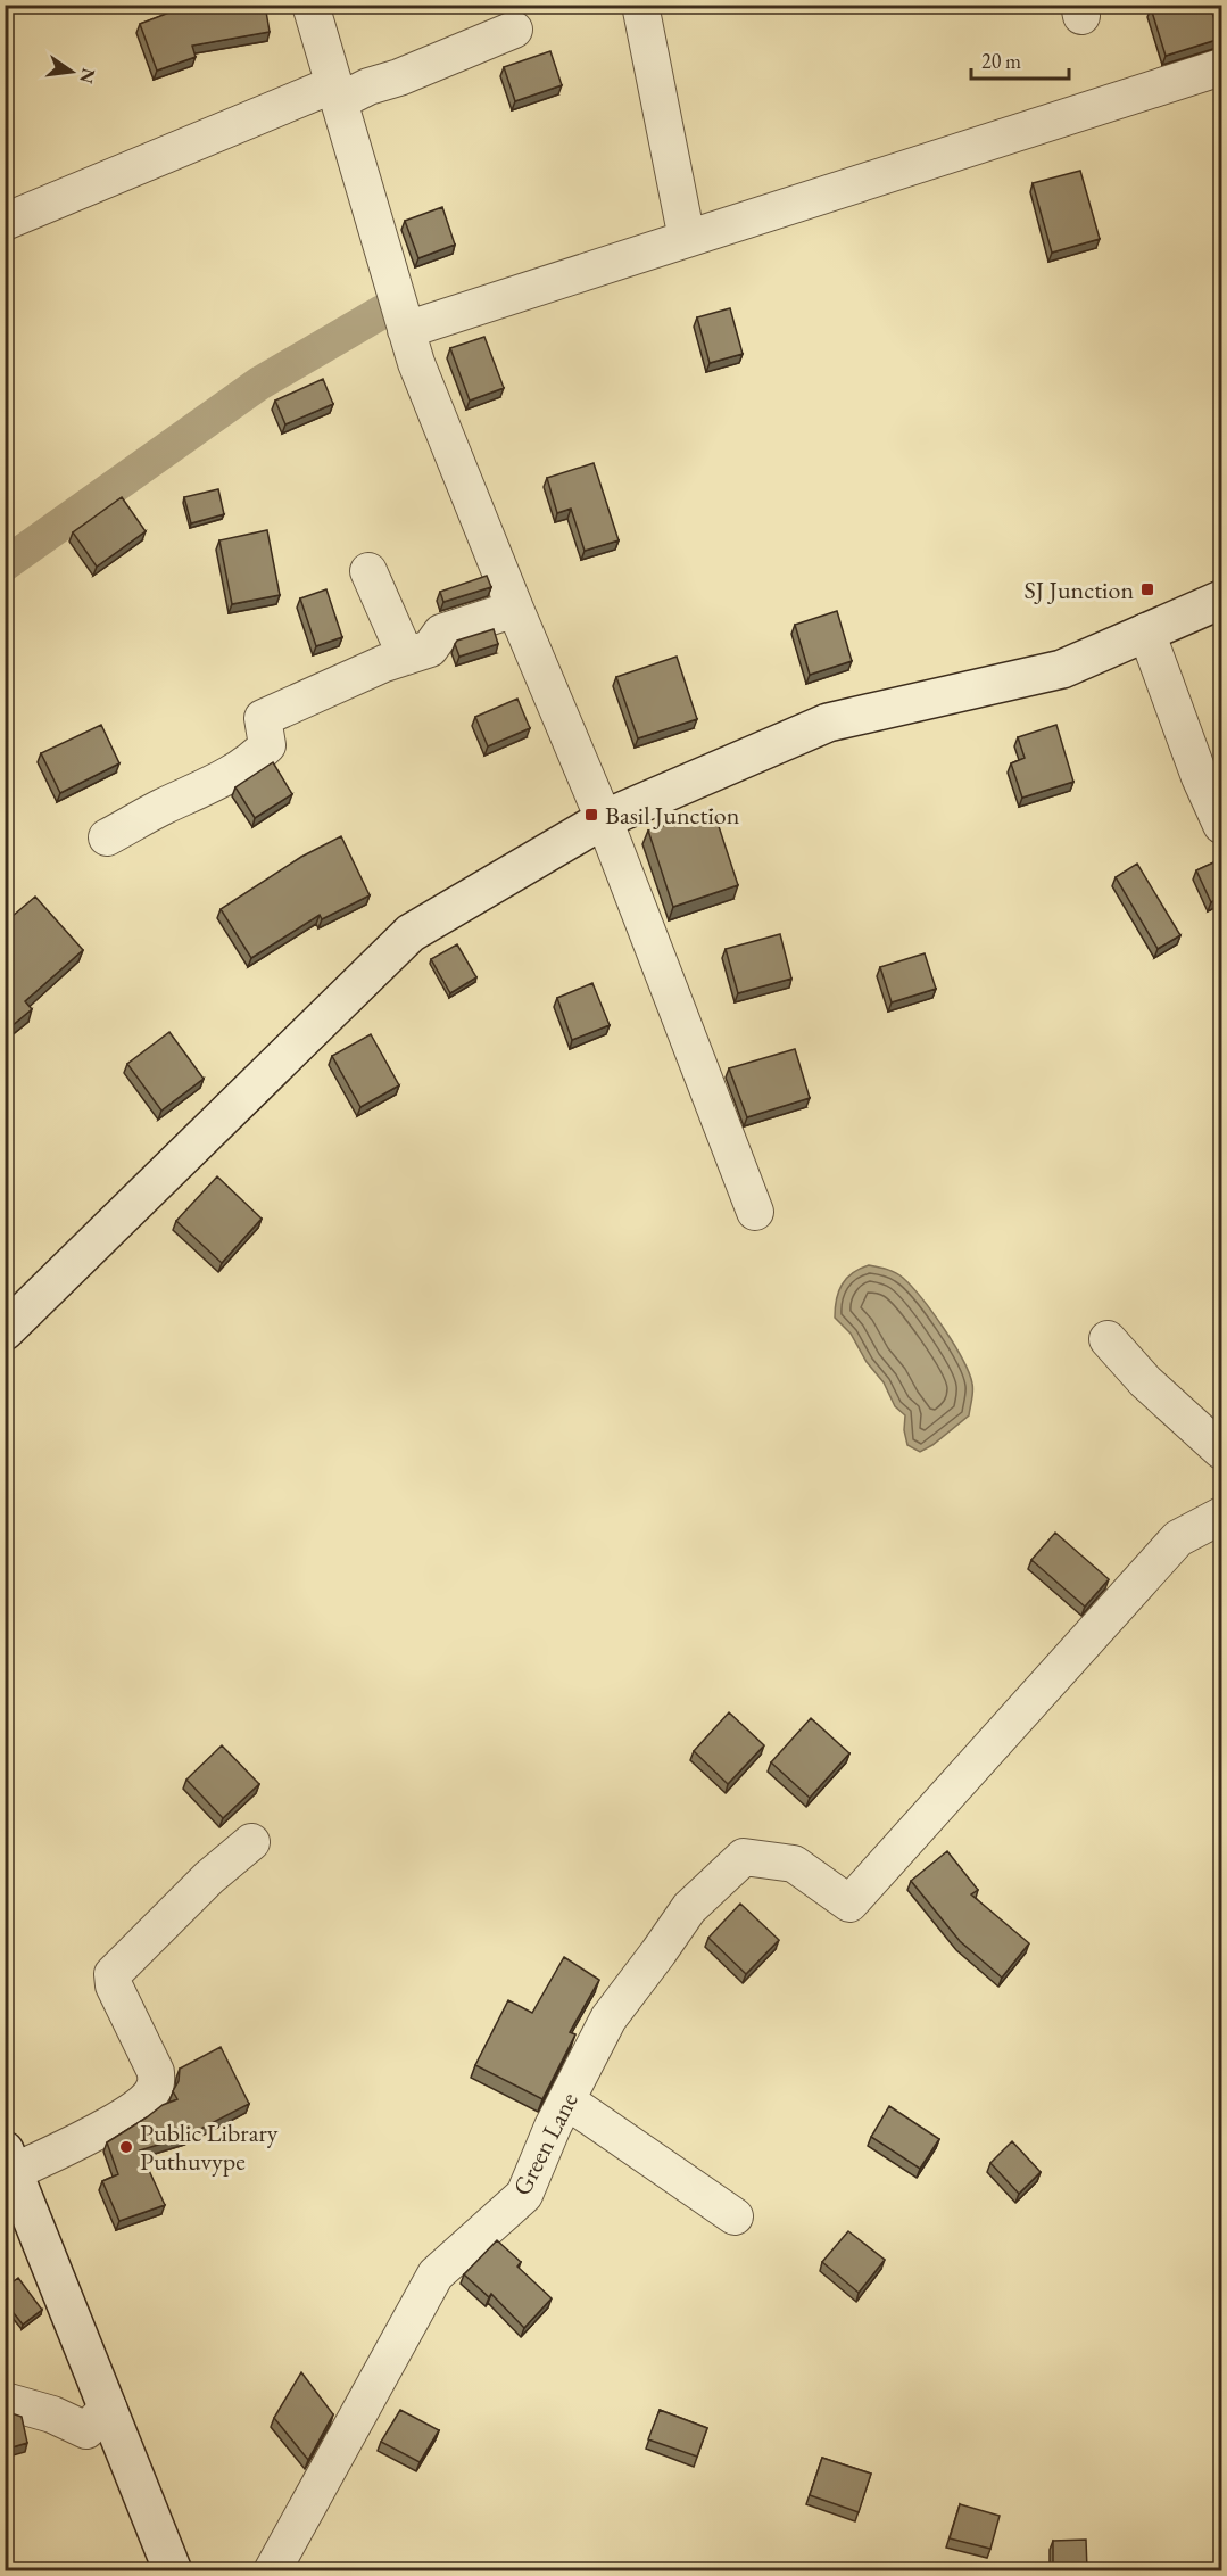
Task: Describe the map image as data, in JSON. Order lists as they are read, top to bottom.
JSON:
{
  "streets": {
    "street": ["Green Lane"]
  },
  "places": {
    "transit": ["SJ Junction", "Basil Junction"],
    "other": ["Public Library Puthuvype"]
  },
  "scale_bar": "20 m",
  "north": "right"
}
